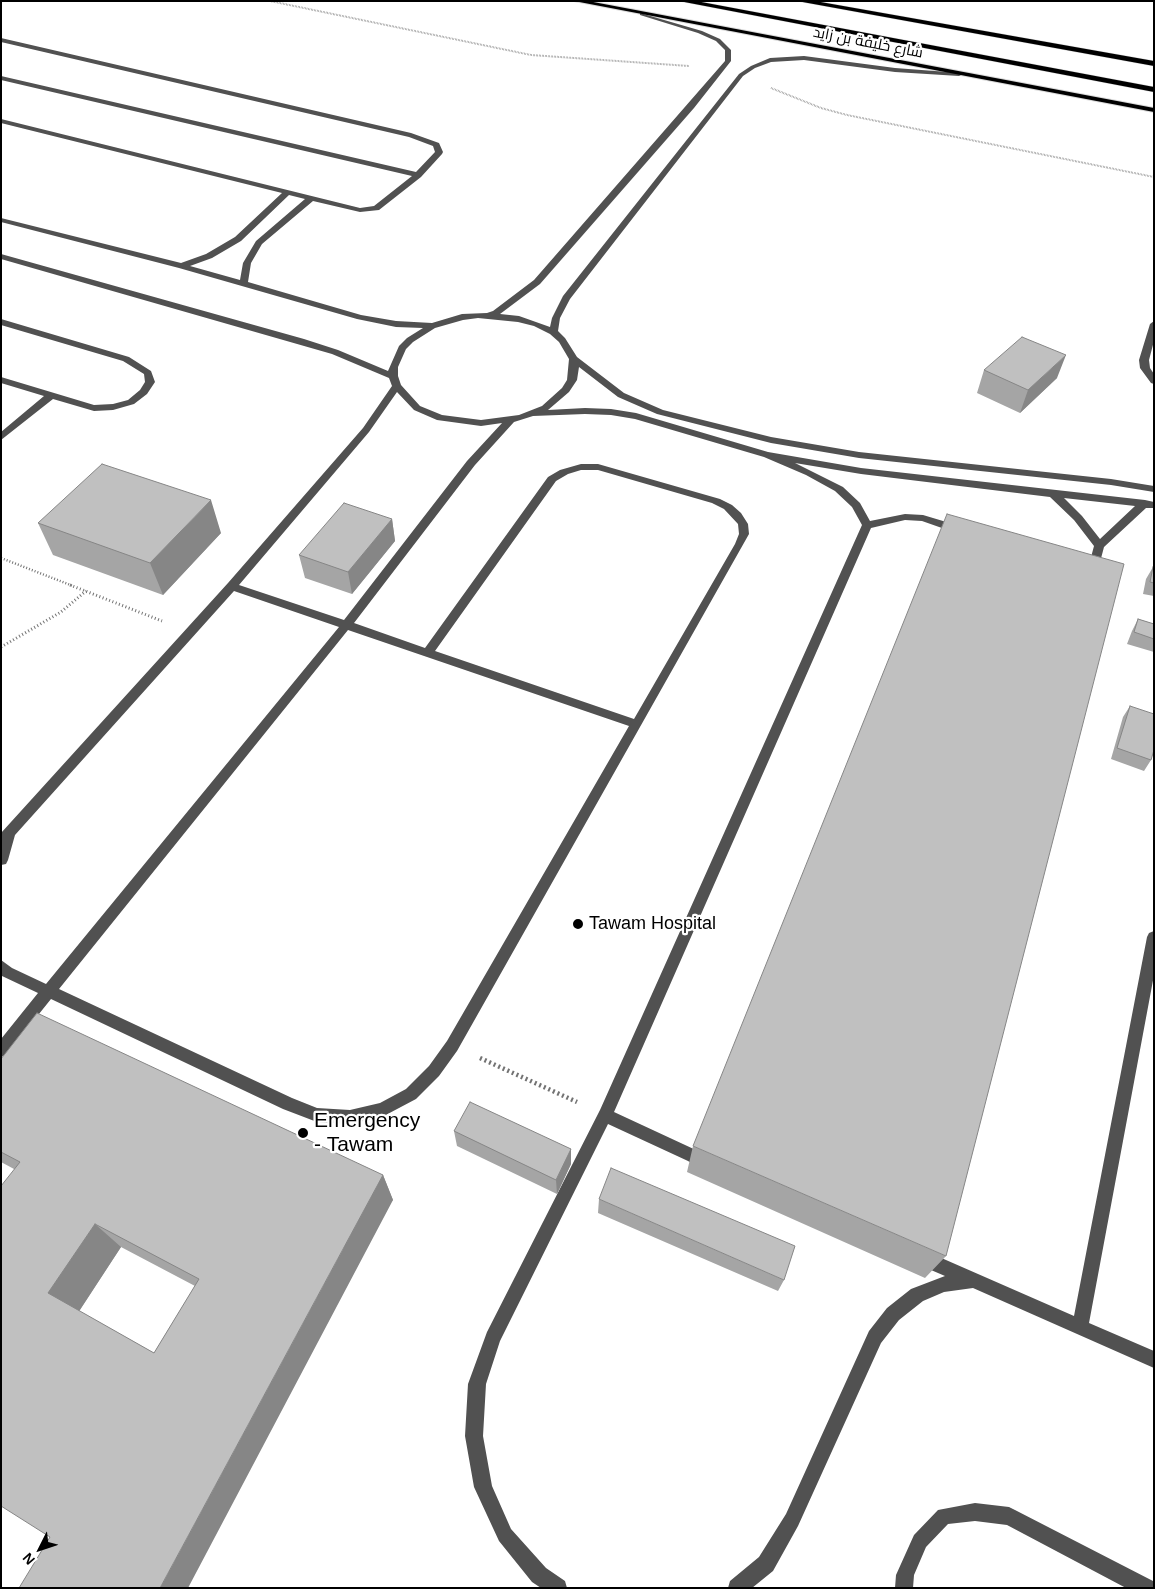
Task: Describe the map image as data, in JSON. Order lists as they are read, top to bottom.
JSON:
{
  "streets": {
    "highway": ["شارع خليفة بن زايد"]
  },
  "places": ["Tawam Hospital", "Emergency - Tawam"],
  "north": "bottom left"
}
